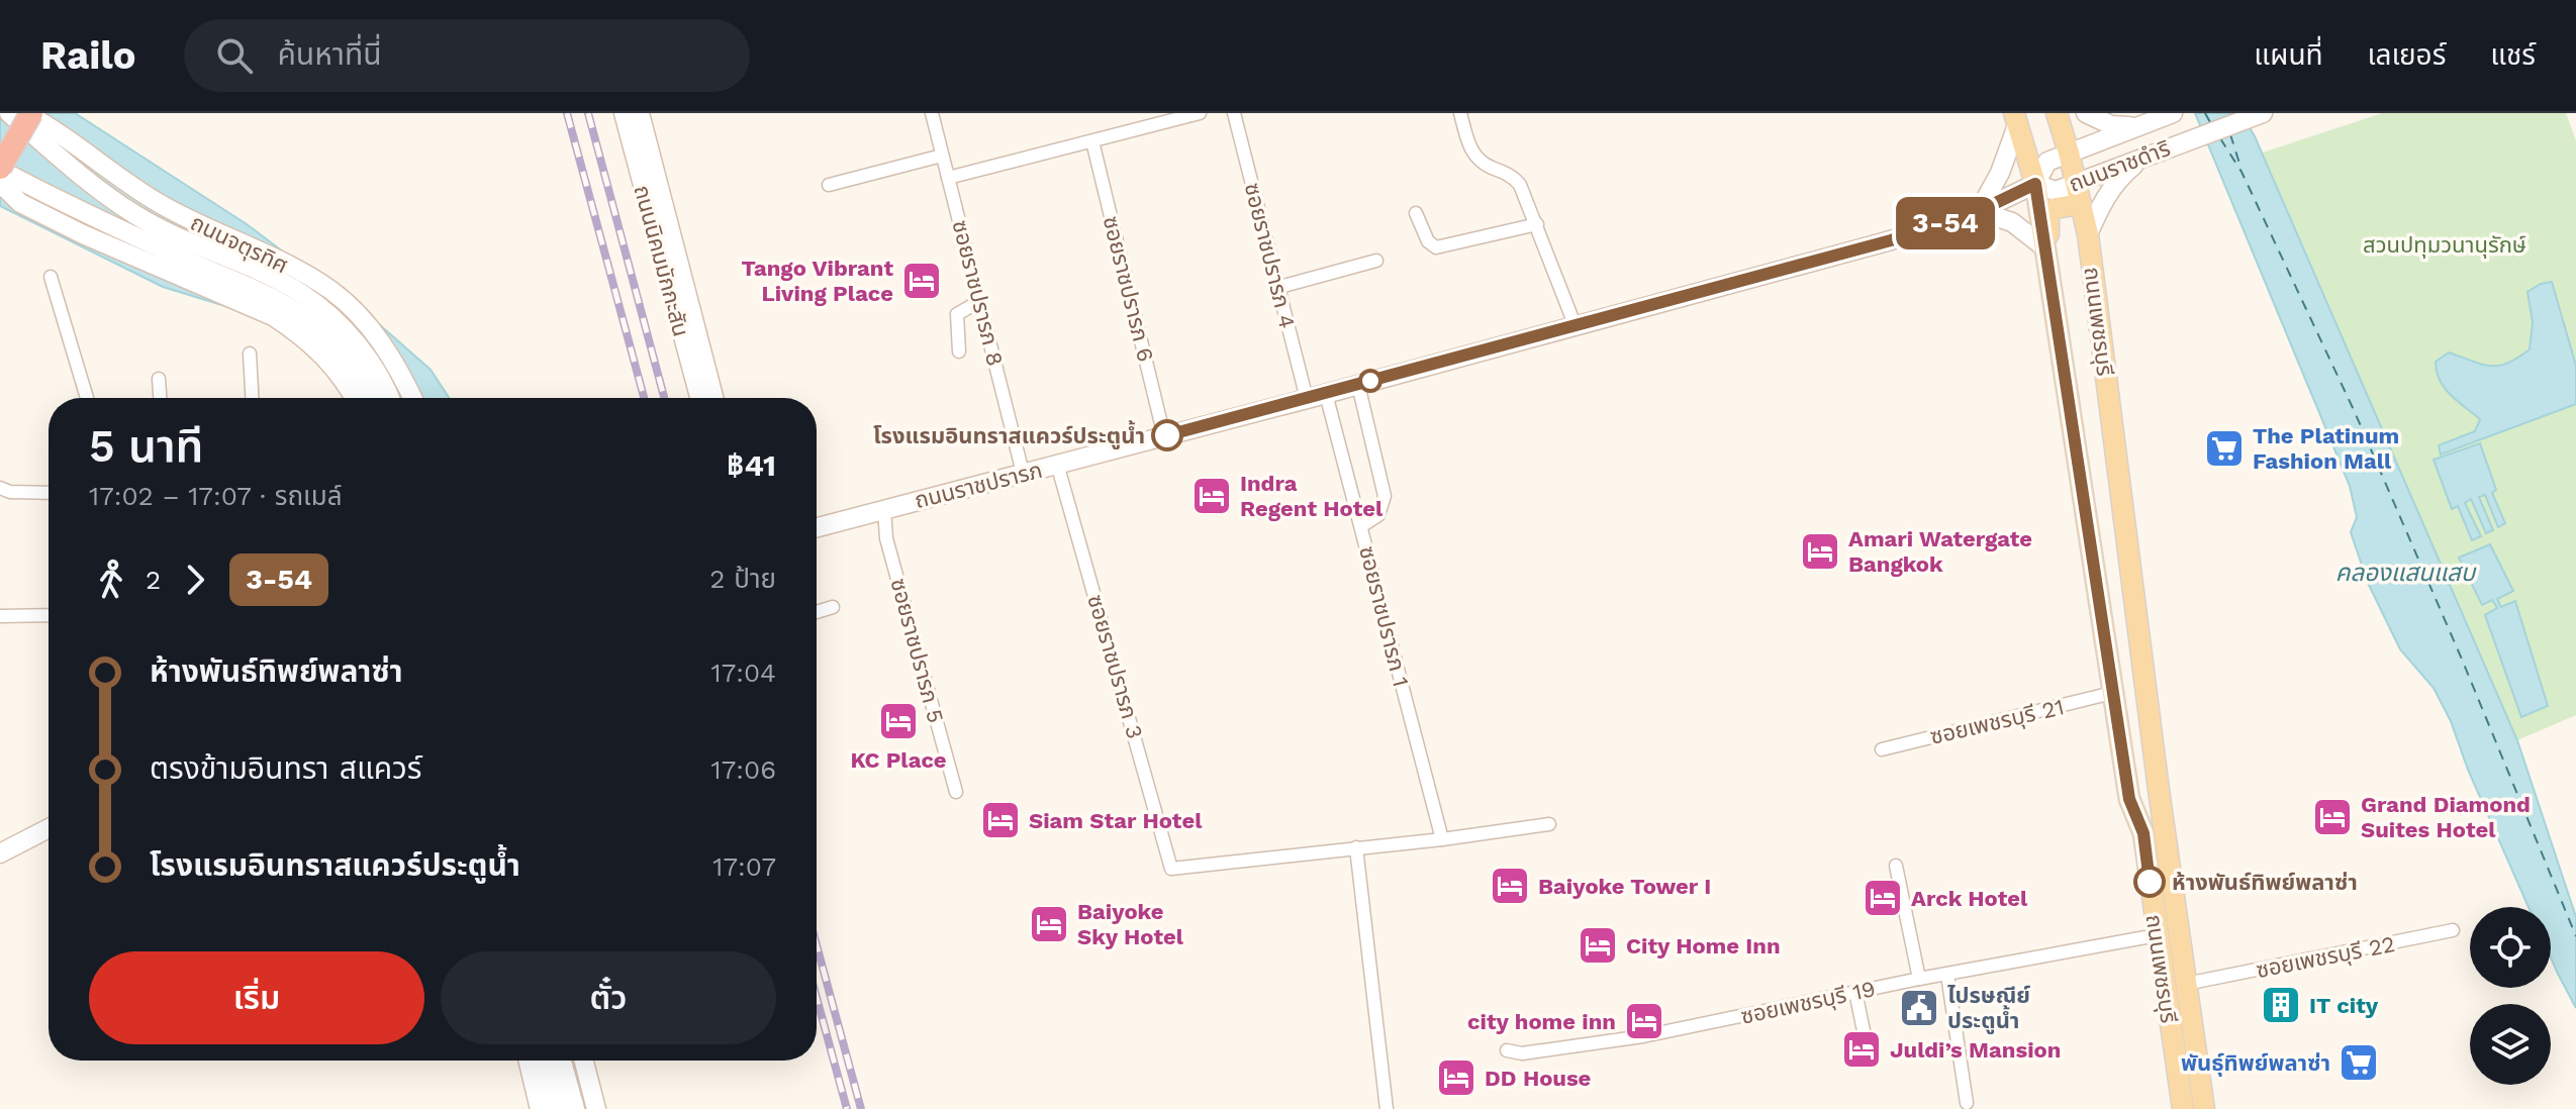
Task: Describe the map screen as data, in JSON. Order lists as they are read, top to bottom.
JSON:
{
  "streets": {
    "main road": [
      "ถนนราชดำริ",
      "ถนนจตุรทิศ",
      "ถนนนิคมมักกะสัน",
      "ถนนเพชรบุรี",
      "ถนนราชปรารภ"
    ],
    "street": [
      "ซอยราชปรารภ 4",
      "ซอยราชปรารภ 6",
      "ซอยราชปรารภ 8",
      "ซอยราชปรารภ 1",
      "ซอยราชปรารภ 5",
      "ซอยราชปรารภ 3",
      "ซอยเพชรบุรี 21",
      "ซอยเพชรบุรี 22",
      "ซอยเพชรบุรี 19"
    ]
  },
  "crossings": [
    ["ถนนราชดำริ", "ถนนเพชรบุรี"],
    ["ถนนราชดำริ", "ถนนราชปรารภ"],
    ["ซอยราชปรารภ 4", "ถนนราชปรารภ"],
    ["ซอยราชปรารภ 6", "ถนนราชปรารภ"],
    ["ซอยราชปรารภ 8", "ถนนราชปรารภ"],
    ["ถนนเพชรบุรี", "ถนนราชปรารภ"],
    ["ถนนเพชรบุรี", "ซอยเพชรบุรี 21"],
    ["ถนนเพชรบุรี", "ซอยเพชรบุรี 22"],
    ["ถนนเพชรบุรี", "ซอยเพชรบุรี 19"],
    ["ถนนราชปรารภ", "ซอยราชปรารภ 1"],
    ["ถนนราชปรารภ", "ซอยราชปรารภ 5"],
    ["ถนนราชปรารภ", "ซอยราชปรารภ 3"]
  ],
  "water": ["คลองแสนแสบ"],
  "parks": ["สวนปทุมวนานุรักษ์"],
  "places": {
    "hotel": [
      "Tango Vibrant Living Place",
      "Indra Regent Hotel",
      "Amari Watergate Bangkok",
      "KC Place",
      "Grand Diamond Suites Hotel",
      "Siam Star Hotel",
      "Baiyoke Tower I",
      "Arck Hotel",
      "Baiyoke Sky Hotel",
      "City Home Inn",
      "city home inn",
      "Juldi’s Mansion",
      "DD House"
    ],
    "other": ["โรงแรมอินทราสแควร์ประตูน้ำ", "ห้างพันธ์ทิพย์พลาซ่า"],
    "supermarket": ["The Platinum Fashion Mall", "พันธุ์ทิพย์พลาซ่า"],
    "building": ["IT city"],
    "public building": ["ไปรษณีย์ ประตูน้ำ"]
  },
  "lines": ["bus line 3-54"],
  "page": {
    "header": "Railo",
    "search": "ค้นหาที่นี่",
    "nav": ["แผนที่", "เลเยอร์", "แชร์"],
    "on_map": "3-54",
    "heading": ["5 นาที", "17:02 – 17:07 · รถเมล์", "฿41"],
    "legs": ["2", "3-54", "2 ป้าย"],
    "list": [
      {
        "name": "ห้างพันธ์ทิพย์พลาซ่า",
        "value": "17:04"
      },
      {
        "name": "ตรงข้ามอินทรา สแควร์",
        "value": "17:06"
      },
      {
        "name": "โรงแรมอินทราสแควร์ประตูน้ำ",
        "value": "17:07"
      }
    ],
    "buttons": ["เริ่ม", "ตั๋ว"]
  }
}
